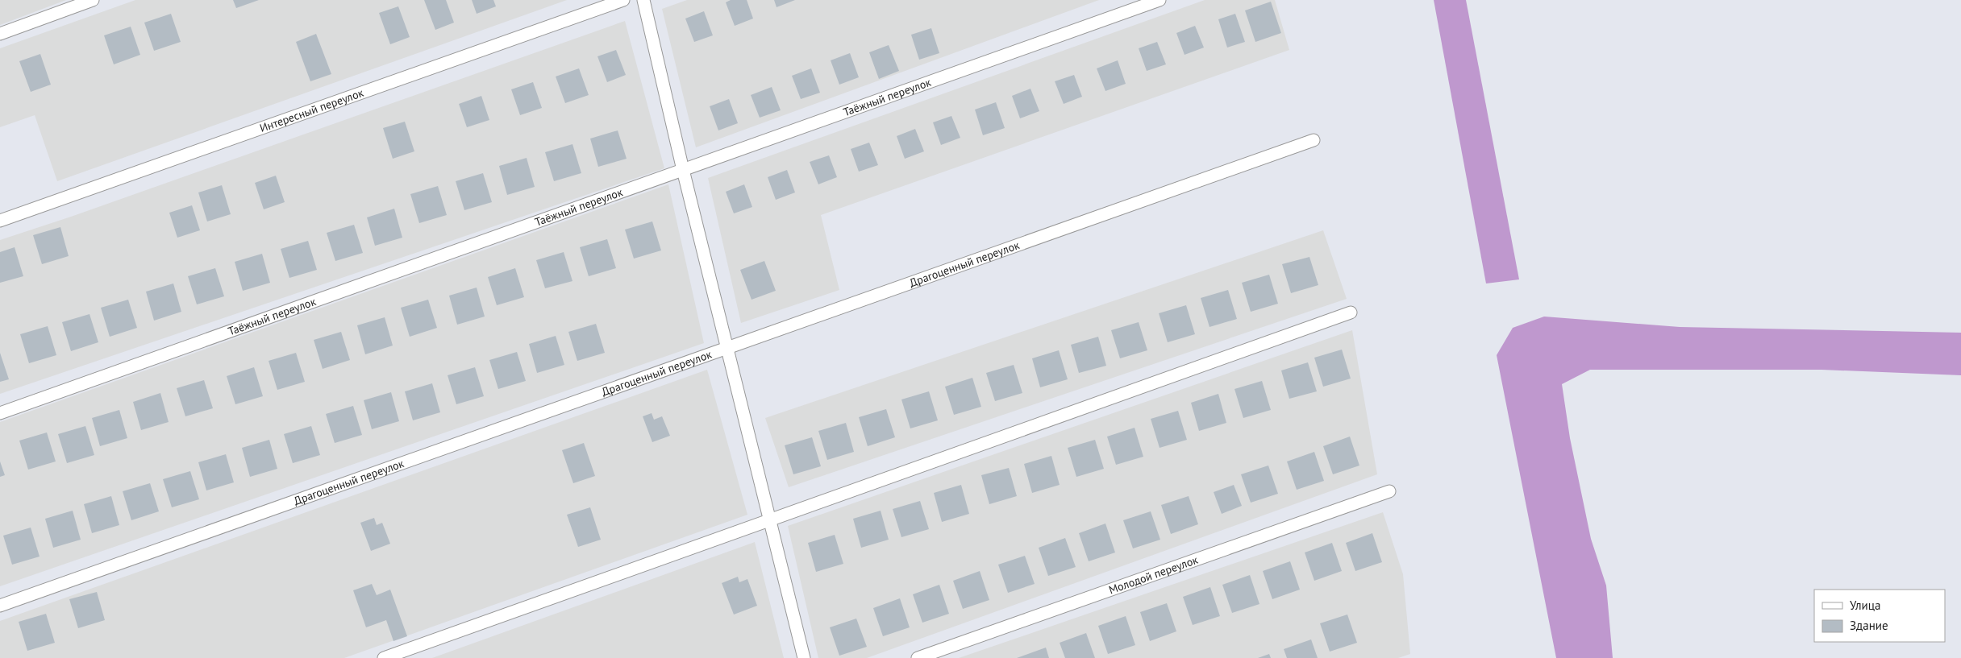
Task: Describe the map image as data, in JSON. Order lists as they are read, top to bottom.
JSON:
{
  "streets": {
    "street": [
      "Таёжный переулок",
      "Интересный переулок",
      "Драгоценный переулок",
      "Молодой переулок"
    ]
  },
  "legend": ["Улица", "Здание"]
}
